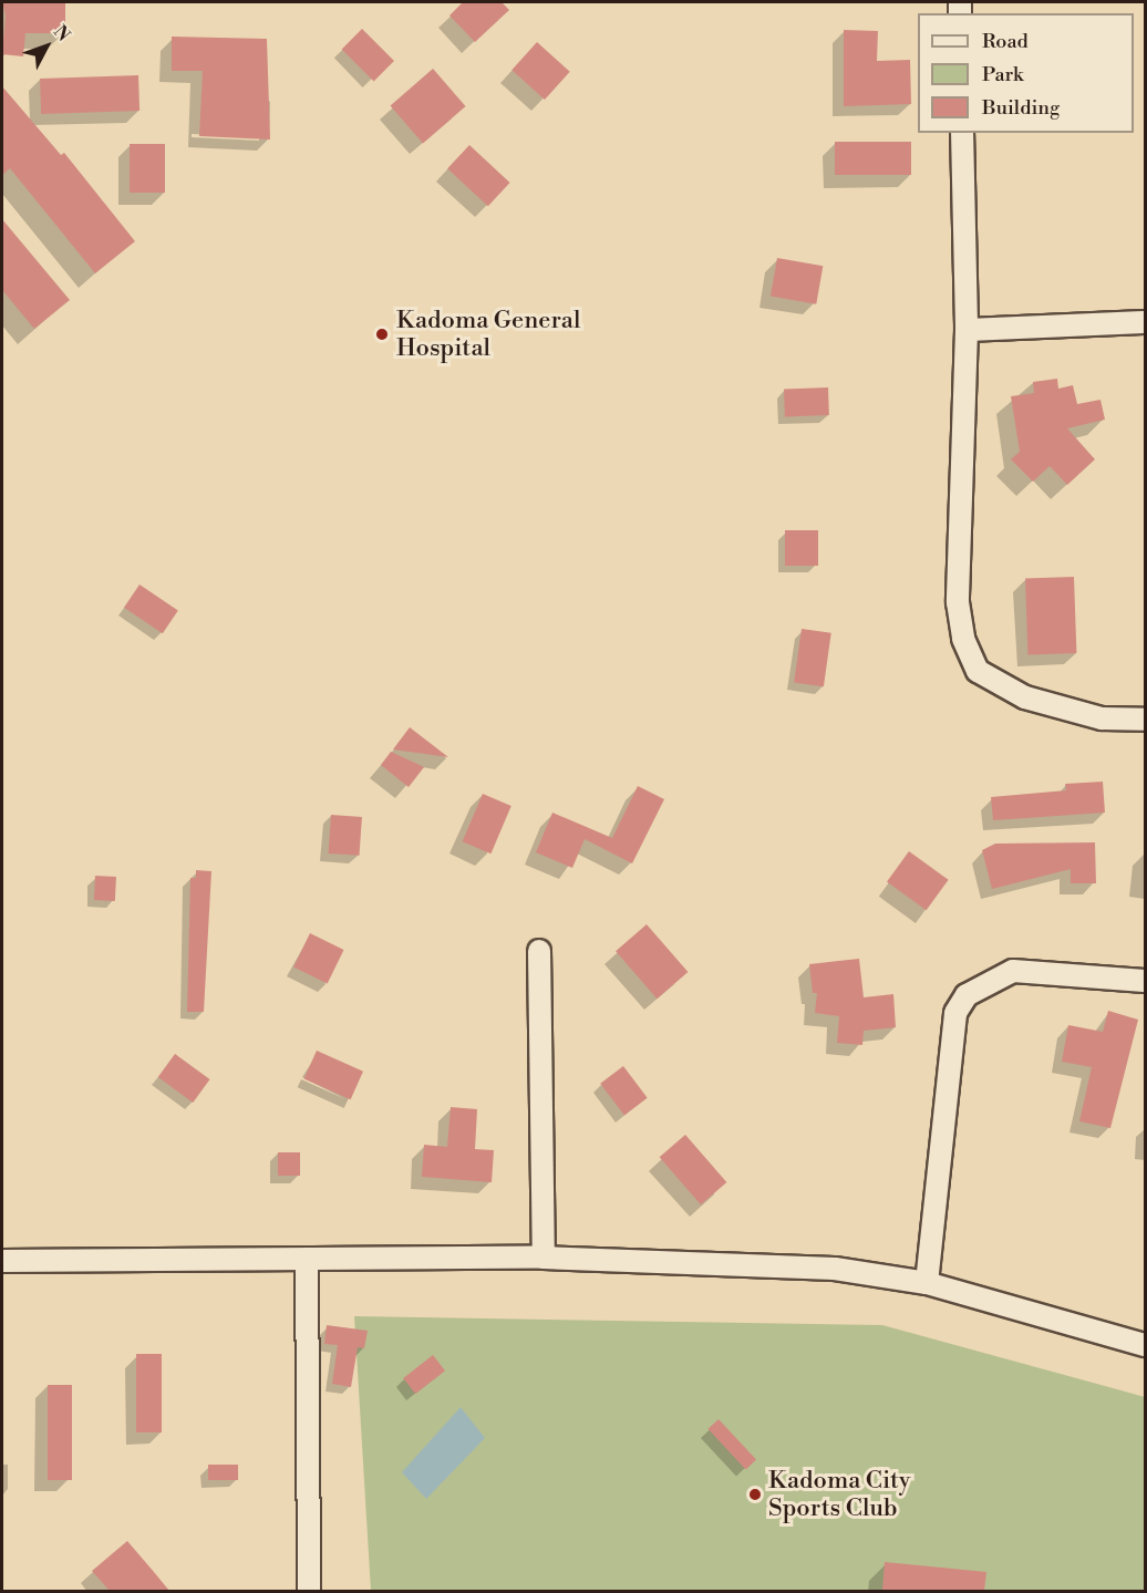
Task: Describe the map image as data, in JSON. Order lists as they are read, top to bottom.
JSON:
{
  "places": ["Kadoma General Hospital", "Kadoma City Sports Club"],
  "legend": ["Road", "Park", "Building"],
  "north": "top right"
}
